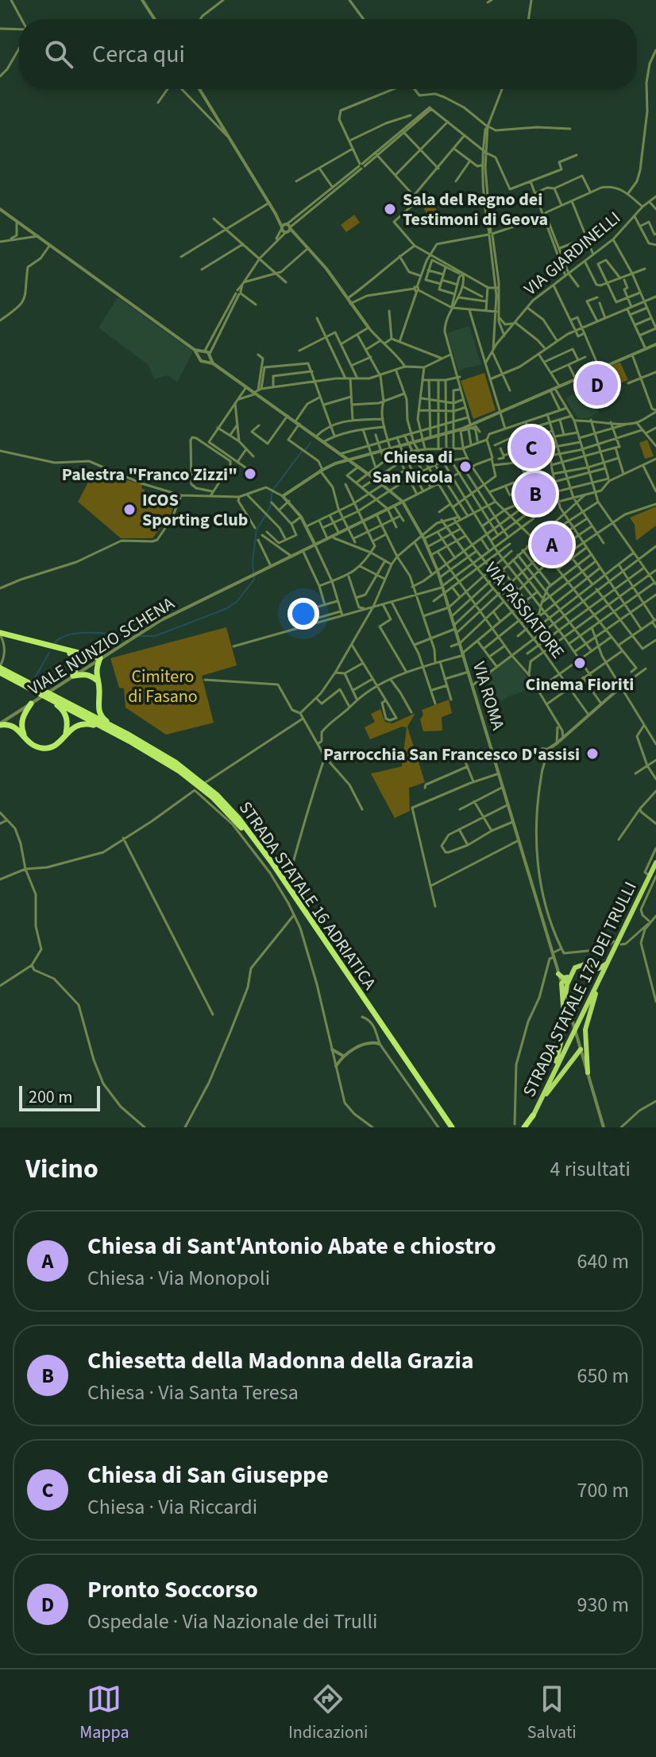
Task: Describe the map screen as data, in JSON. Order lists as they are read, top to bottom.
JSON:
{
  "streets": {
    "highway": ["STRADA STATALE 16 ADRIATICA"],
    "main road": ["STRADA STATALE 172 DEI TRULLI"],
    "street": [
      "VIA GIARDINELLI",
      "VIA PASSIATORE",
      "VIALE NUNZIO SCHENA",
      "VIA ROMA"
    ]
  },
  "crossings": [
    ["VIALE NUNZIO SCHENA", "VIA ROMA"]
  ],
  "parks": ["Cimitero di Fasano"],
  "places": [
    "Sala del Regno dei Testimoni di Geova",
    "Chiesa di San Nicola",
    "Palestra \"Franco Zizzi\"",
    "ICOS Sporting Club",
    "Cinema Fioriti",
    "Parrocchia San Francesco D'assisi"
  ],
  "scale_bar": "200 m",
  "page": {
    "search": "Cerca qui",
    "pins": [
      "D",
      "C",
      "B",
      "A"
    ],
    "scale": "200 m",
    "heading": ["Vicino", "4 risultati"],
    "list": [
      {
        "mark": "A",
        "name": "Chiesa di Sant'Antonio Abate e chiostro",
        "note": "Chiesa · Via Monopoli",
        "value": "640 m"
      },
      {
        "mark": "B",
        "name": "Chiesetta della Madonna della Grazia",
        "note": "Chiesa · Via Santa Teresa",
        "value": "650 m"
      },
      {
        "mark": "C",
        "name": "Chiesa di San Giuseppe",
        "note": "Chiesa · Via Riccardi",
        "value": "700 m"
      },
      {
        "mark": "D",
        "name": "Pronto Soccorso",
        "note": "Ospedale · Via Nazionale dei Trulli",
        "value": "930 m"
      }
    ],
    "nav": ["Mappa", "Indicazioni", "Salvati"]
  }
}
